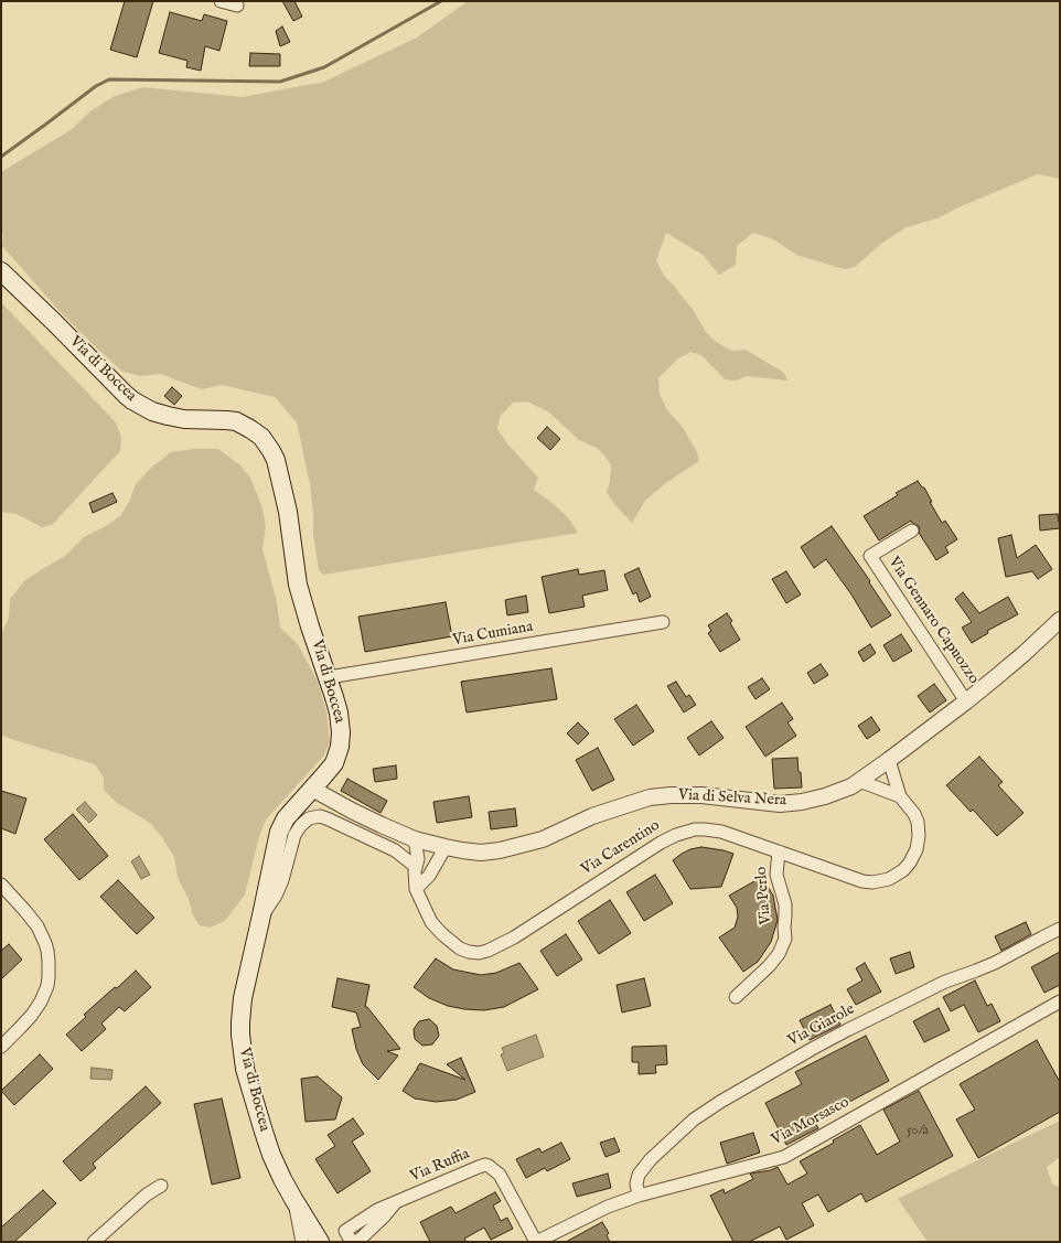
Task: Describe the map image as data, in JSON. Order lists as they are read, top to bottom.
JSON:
{
  "streets": {
    "main road": ["Via di Boccea"],
    "street": [
      "Via Gennaro Capuozzo",
      "Via Cumiana",
      "Via di Selva Nera",
      "Via Carentino",
      "Via Perlo",
      "Via Giarole",
      "Via Morsasco",
      "Via Ruffia"
    ]
  },
  "crossings": [
    ["Via di Boccea", "Via Cumiana"],
    ["Via di Boccea", "Via di Selva Nera"],
    ["Via Gennaro Capuozzo", "Via di Selva Nera"],
    ["Via di Selva Nera", "Via Carentino"],
    ["Via Carentino", "Via Perlo"],
    ["Via Giarole", "Via Morsasco"],
    ["Via Morsasco", "Via Ruffia"]
  ],
  "house_numbers": ["50/a"]
}
